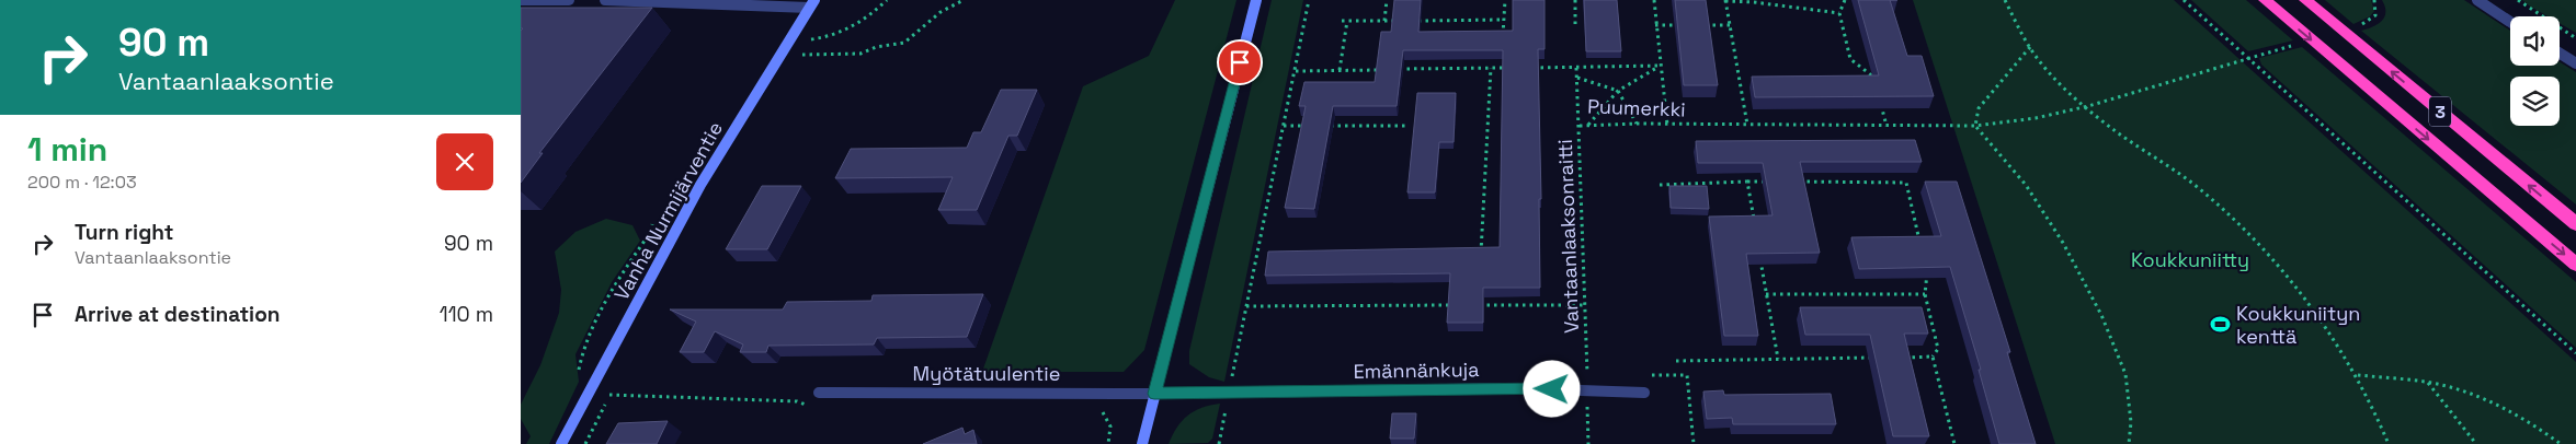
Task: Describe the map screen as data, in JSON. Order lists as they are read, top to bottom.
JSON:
{
  "streets": {
    "highway": ["3"],
    "main road": ["Vanha Nurmijärventie"],
    "street": ["Emännänkuja", "Myötätuulentie"],
    "path": ["Puumerkki", "Vantaanlaaksonraitti"]
  },
  "crossings": [
    ["Puumerkki", "Vantaanlaaksonraitti"],
    ["Vantaanlaaksonraitti", "Emännänkuja"],
    ["Emännänkuja", "Myötätuulentie"]
  ],
  "parks": ["Koukkuniitty"],
  "places": {
    "sports": ["Koukkuniityn kenttä"]
  },
  "page": {
    "turn": ["90 m", "Vantaanlaaksontie"],
    "heading": ["1 min", "200 m · 12:03"],
    "list": [
      {
        "name": "Turn right",
        "note": "Vantaanlaaksontie",
        "value": "90 m"
      },
      {
        "name": "Arrive at destination",
        "value": "110 m"
      }
    ]
  }
}
